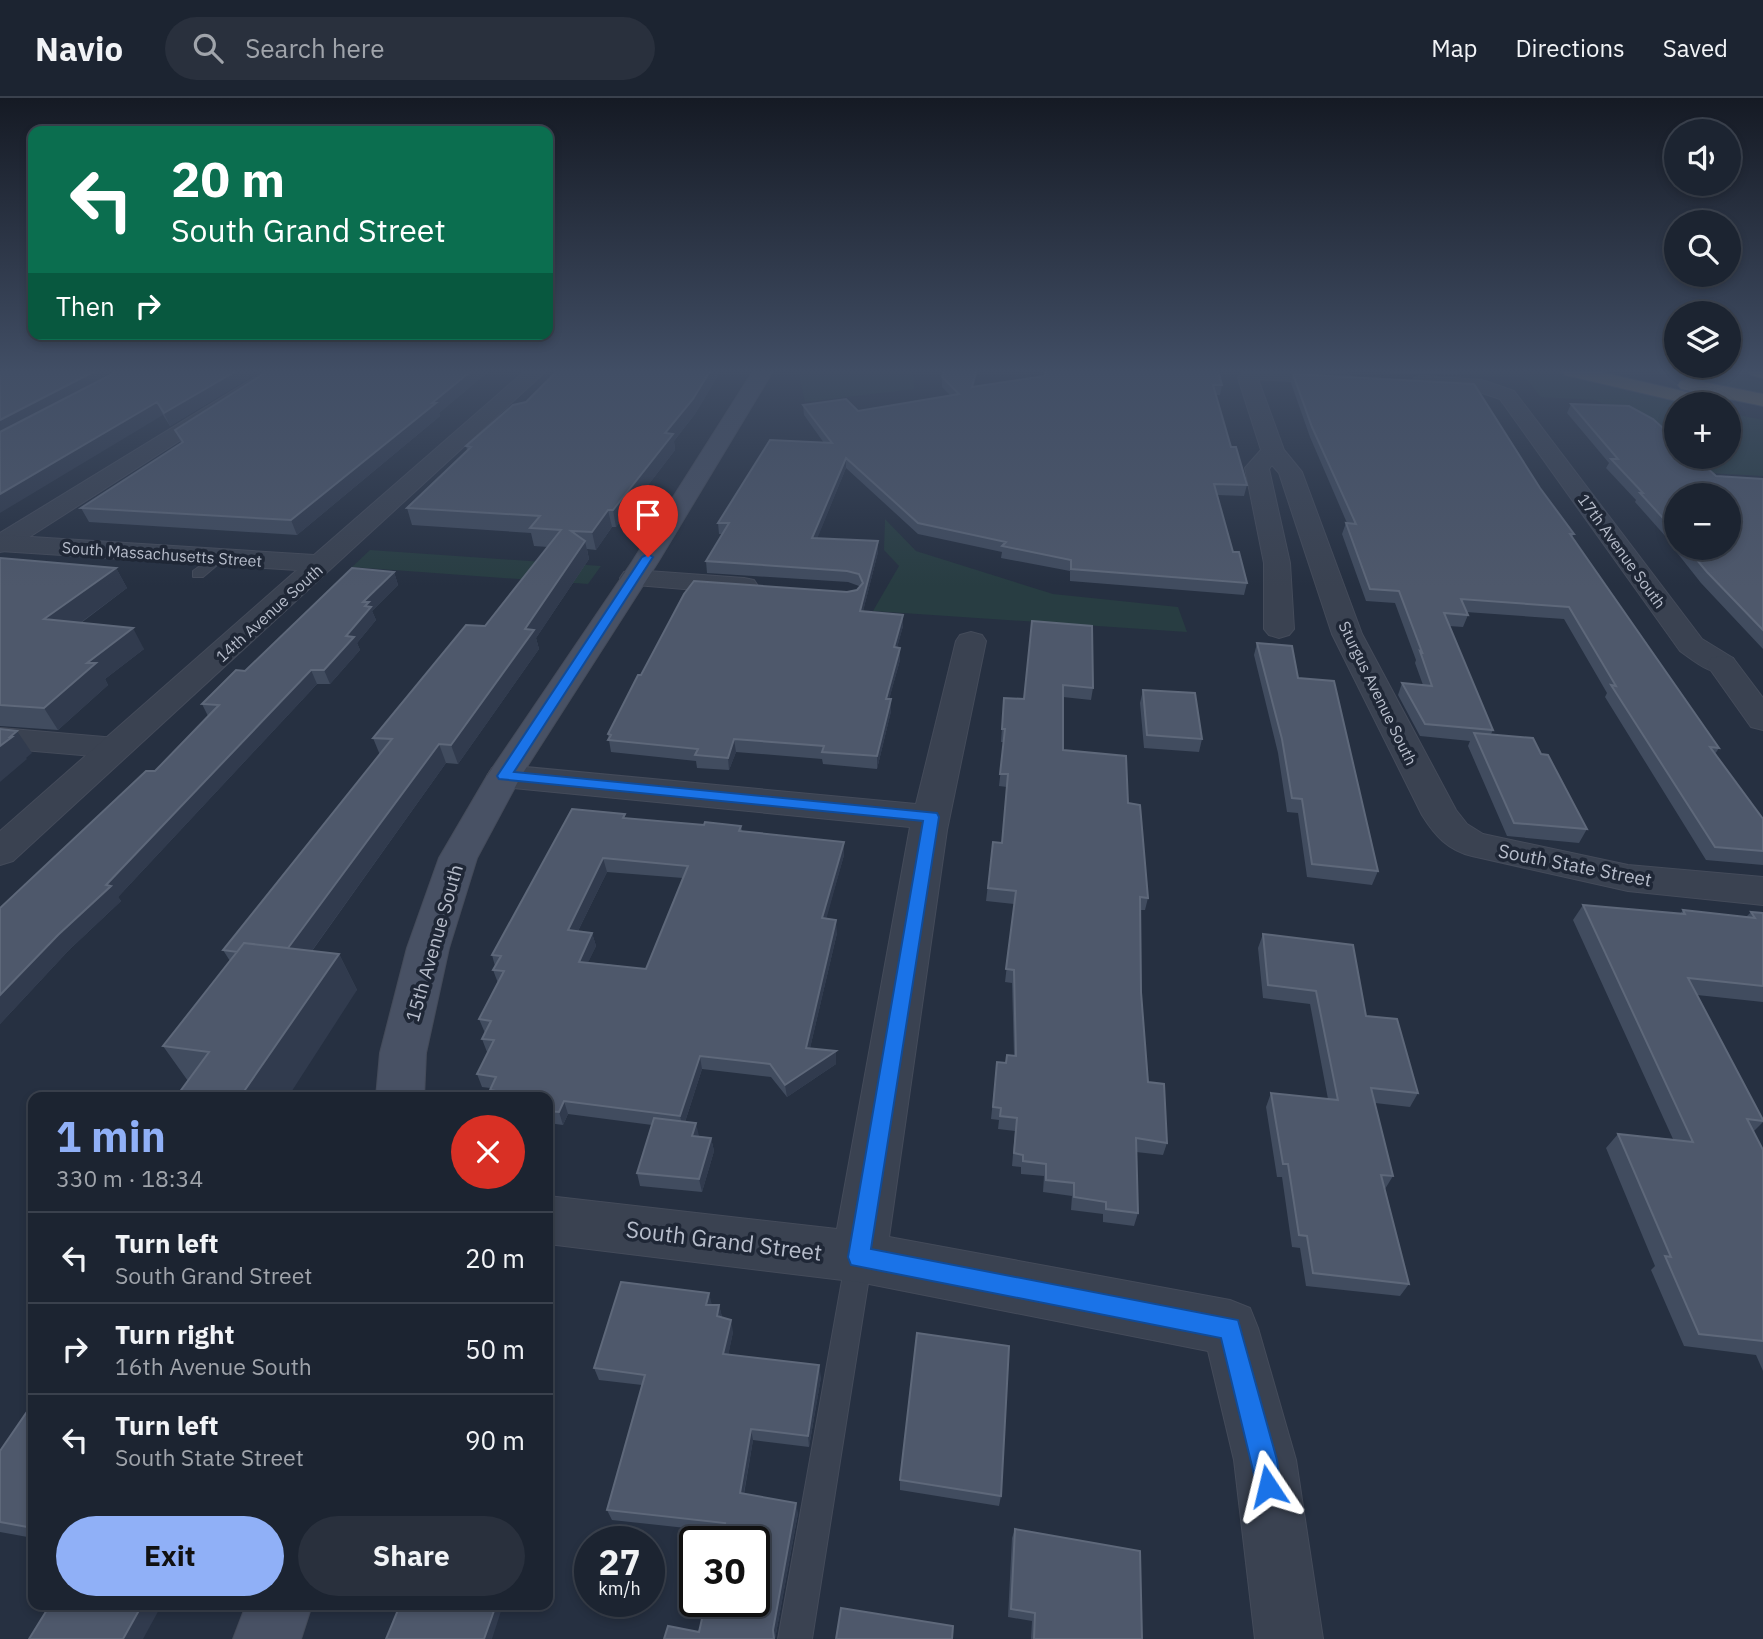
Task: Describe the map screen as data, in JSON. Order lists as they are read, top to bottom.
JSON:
{
  "streets": {
    "main road": ["15th Avenue South"],
    "street": [
      "17th Avenue South",
      "South Massachusetts Street",
      "14th Avenue South",
      "Sturgus Avenue South",
      "South State Street",
      "South Grand Street"
    ]
  },
  "crossings": [
    ["South Massachusetts Street", "14th Avenue South"],
    ["Sturgus Avenue South", "South State Street"]
  ],
  "page": {
    "header": "Navio",
    "search": "Search here",
    "nav": ["Map", "Directions", "Saved"],
    "map_buttons": ["+", "−"],
    "turn": ["20 m", "South Grand Street"],
    "then": "Then",
    "heading": ["1 min", "330 m · 18:34"],
    "list": [
      {
        "name": "Turn left",
        "note": "South Grand Street",
        "value": "20 m"
      },
      {
        "name": "Turn right",
        "note": "16th Avenue South",
        "value": "50 m"
      },
      {
        "name": "Turn left",
        "note": "South State Street",
        "value": "90 m"
      }
    ],
    "buttons": ["Exit", "Share"],
    "speed": "27 km/h",
    "limit": "30"
  }
}
